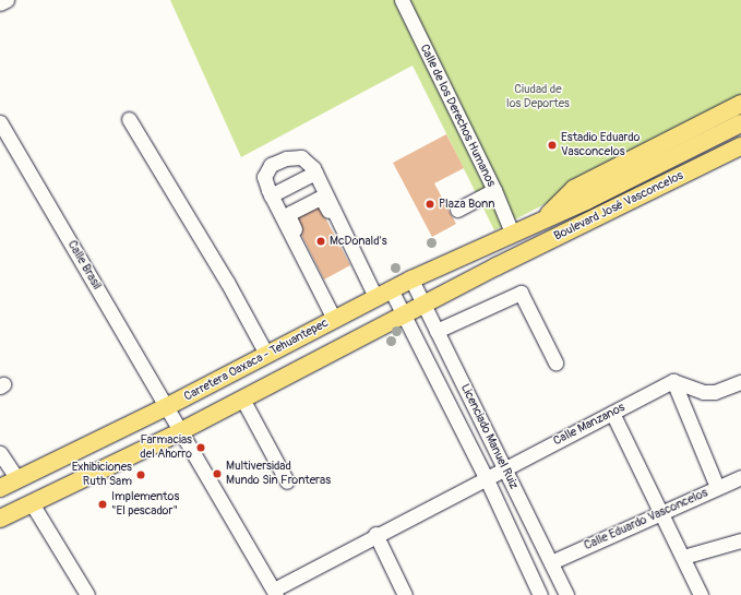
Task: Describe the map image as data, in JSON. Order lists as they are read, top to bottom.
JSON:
{
  "streets": {
    "main road": ["Boulevard José Vasconcelos", "Carretera Oaxaca - Tehuantepec"],
    "street": [
      "Calle de los Derechos Humanos",
      "Calle Brasil",
      "Calle Manzanos",
      "Licenciado Manuel Ruiz",
      "Calle Eduardo Vasconcelos"
    ]
  },
  "crossings": [
    ["Calle de los Derechos Humanos", "Boulevard José Vasconcelos"],
    ["Calle de los Derechos Humanos", "Carretera Oaxaca - Tehuantepec"],
    ["Boulevard José Vasconcelos", "Carretera Oaxaca - Tehuantepec"],
    ["Calle Brasil", "Carretera Oaxaca - Tehuantepec"],
    ["Carretera Oaxaca - Tehuantepec", "Licenciado Manuel Ruiz"],
    ["Calle Manzanos", "Licenciado Manuel Ruiz"],
    ["Licenciado Manuel Ruiz", "Calle Eduardo Vasconcelos"]
  ],
  "parks": ["Ciudad de los Deportes"],
  "places": [
    "Estadio Eduardo Vasconcelos",
    "Plaza Bonn",
    "McDonald's",
    "Farmacias del Ahorro",
    "Multiversidad Mundo Sin Fronteras",
    "Exhibiciones Ruth Sam",
    "Implementos \"El pescador\""
  ]
}
